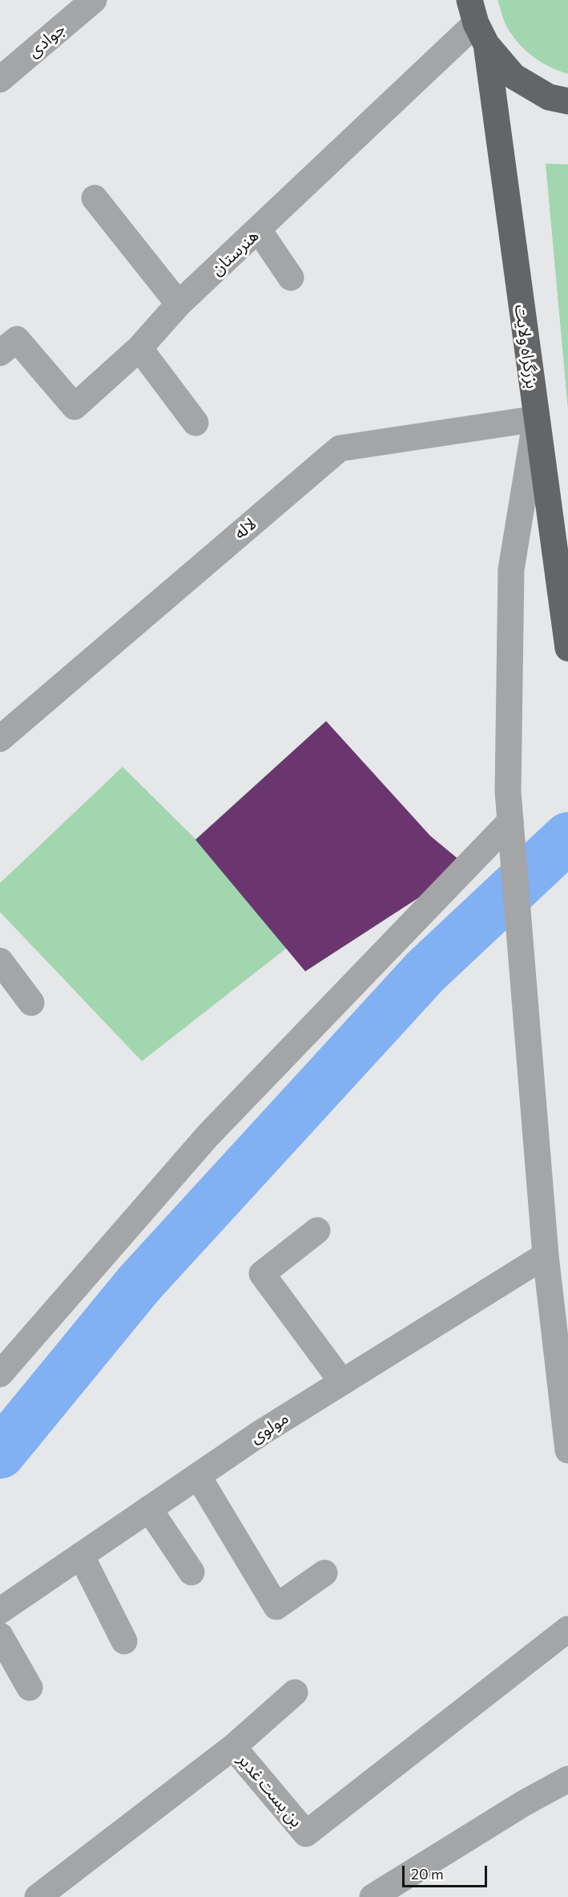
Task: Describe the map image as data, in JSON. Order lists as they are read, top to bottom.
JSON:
{
  "streets": {
    "highway": ["بزرگراه ولایت"],
    "street": [
      "جوادی",
      "هنرستان",
      "لاله",
      "مولوی",
      "بن بست غدیر"
    ]
  },
  "crossings": [
    ["هنرستان", "بزرگراه ولایت"],
    ["بزرگراه ولایت", "لاله"]
  ],
  "scale_bar": "20 m"
}
